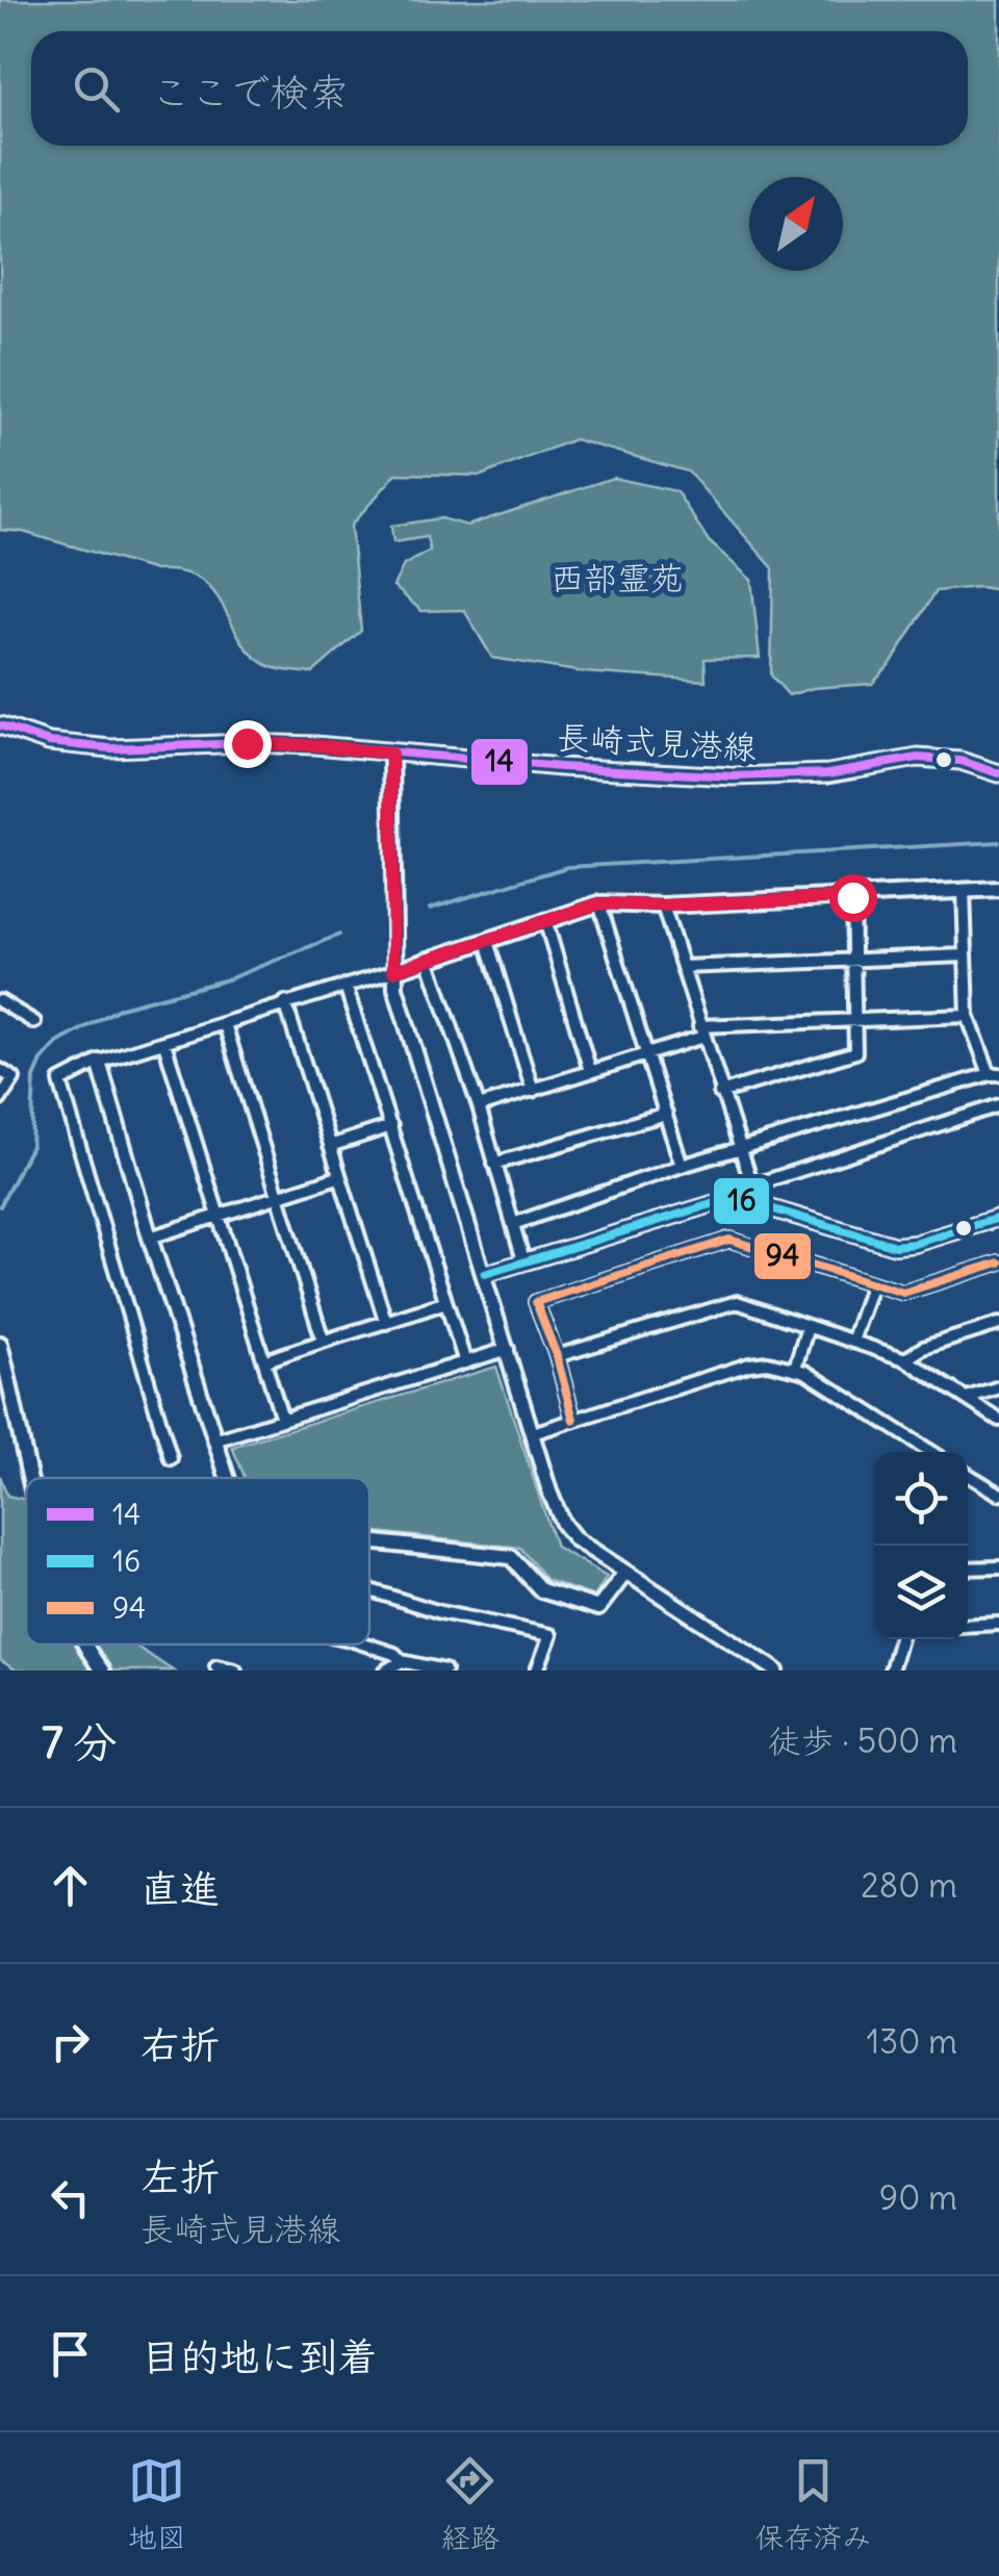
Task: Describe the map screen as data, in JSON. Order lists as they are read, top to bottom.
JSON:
{
  "streets": {
    "main road": ["長崎式見港線"]
  },
  "parks": ["西部霊苑"],
  "lines": ["transit line 14", "transit line 16", "transit line 94"],
  "legend": ["14", "16", "94"],
  "north": "top right",
  "page": {
    "search": "ここで検索",
    "heading": ["7 分", "徒歩 · 500 m"],
    "list": [
      ["直進", "280 m"],
      ["右折", "130 m"],
      ["左折", "長崎式見港線", "90 m"],
      "目的地に到着"
    ],
    "nav": ["地図", "経路", "保存済み"]
  }
}
